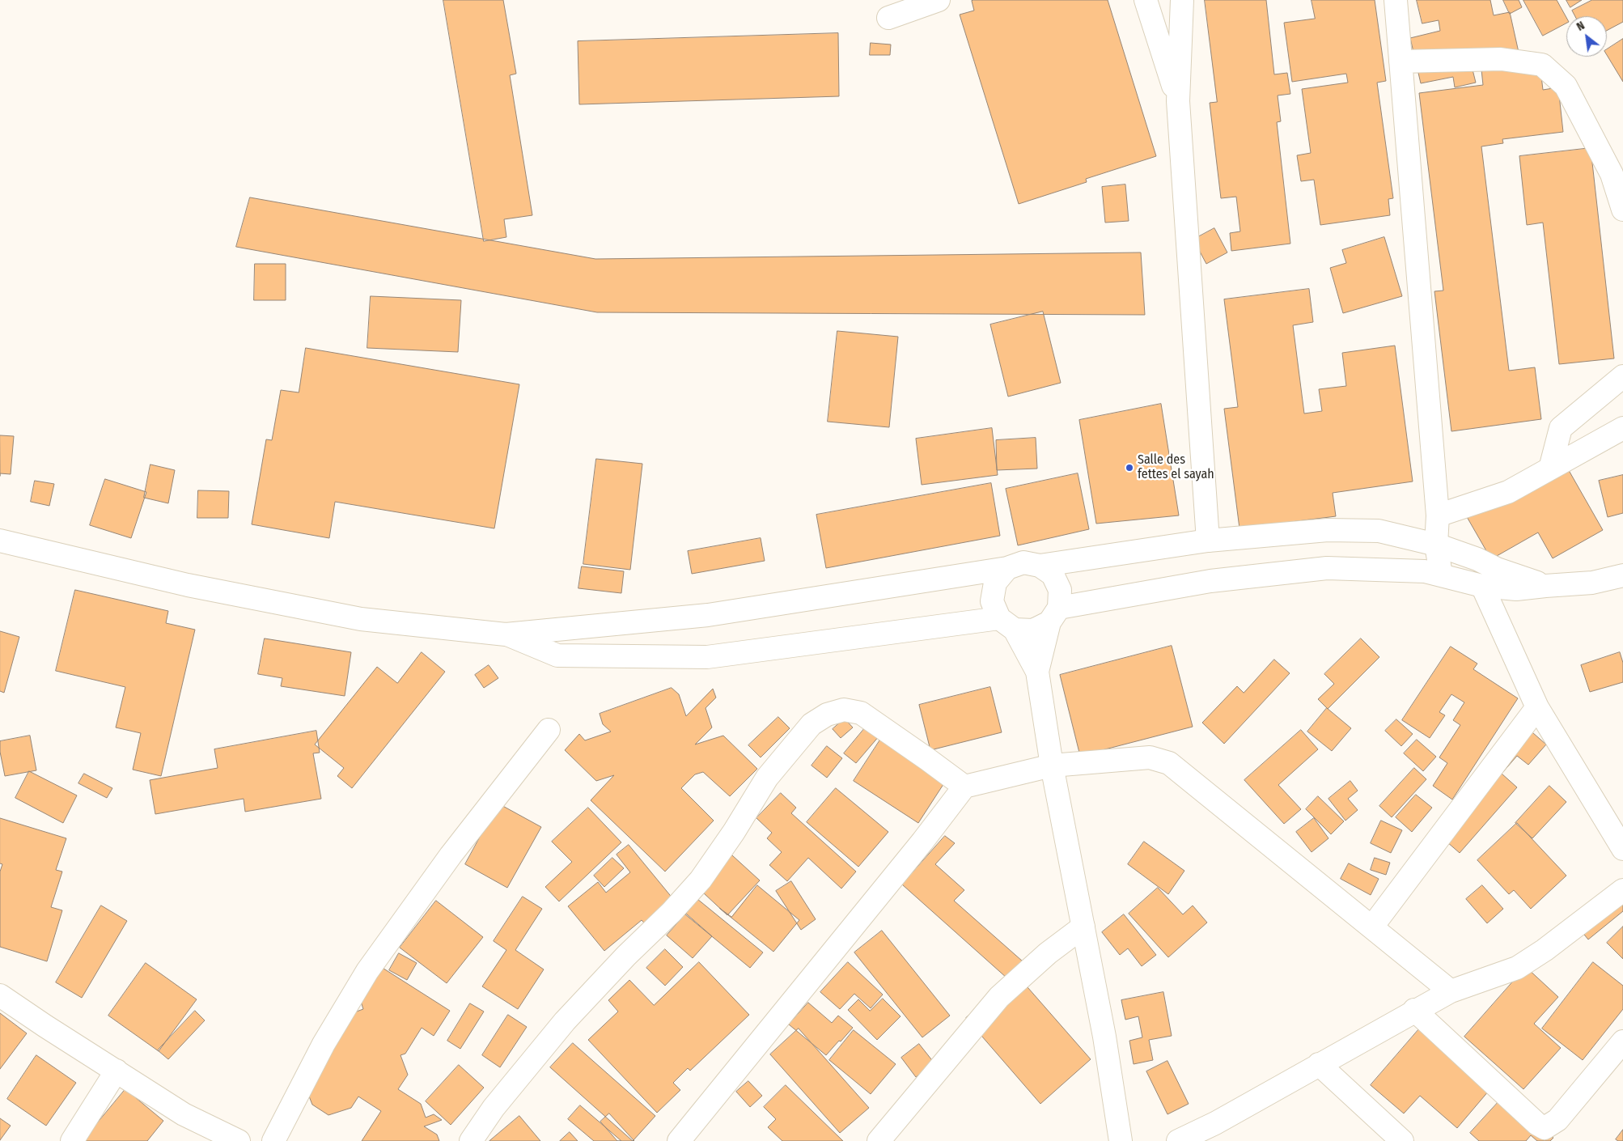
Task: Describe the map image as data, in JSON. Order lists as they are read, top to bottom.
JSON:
{
  "places": ["Salle des fettes el sayah"],
  "north": "top left"
}
